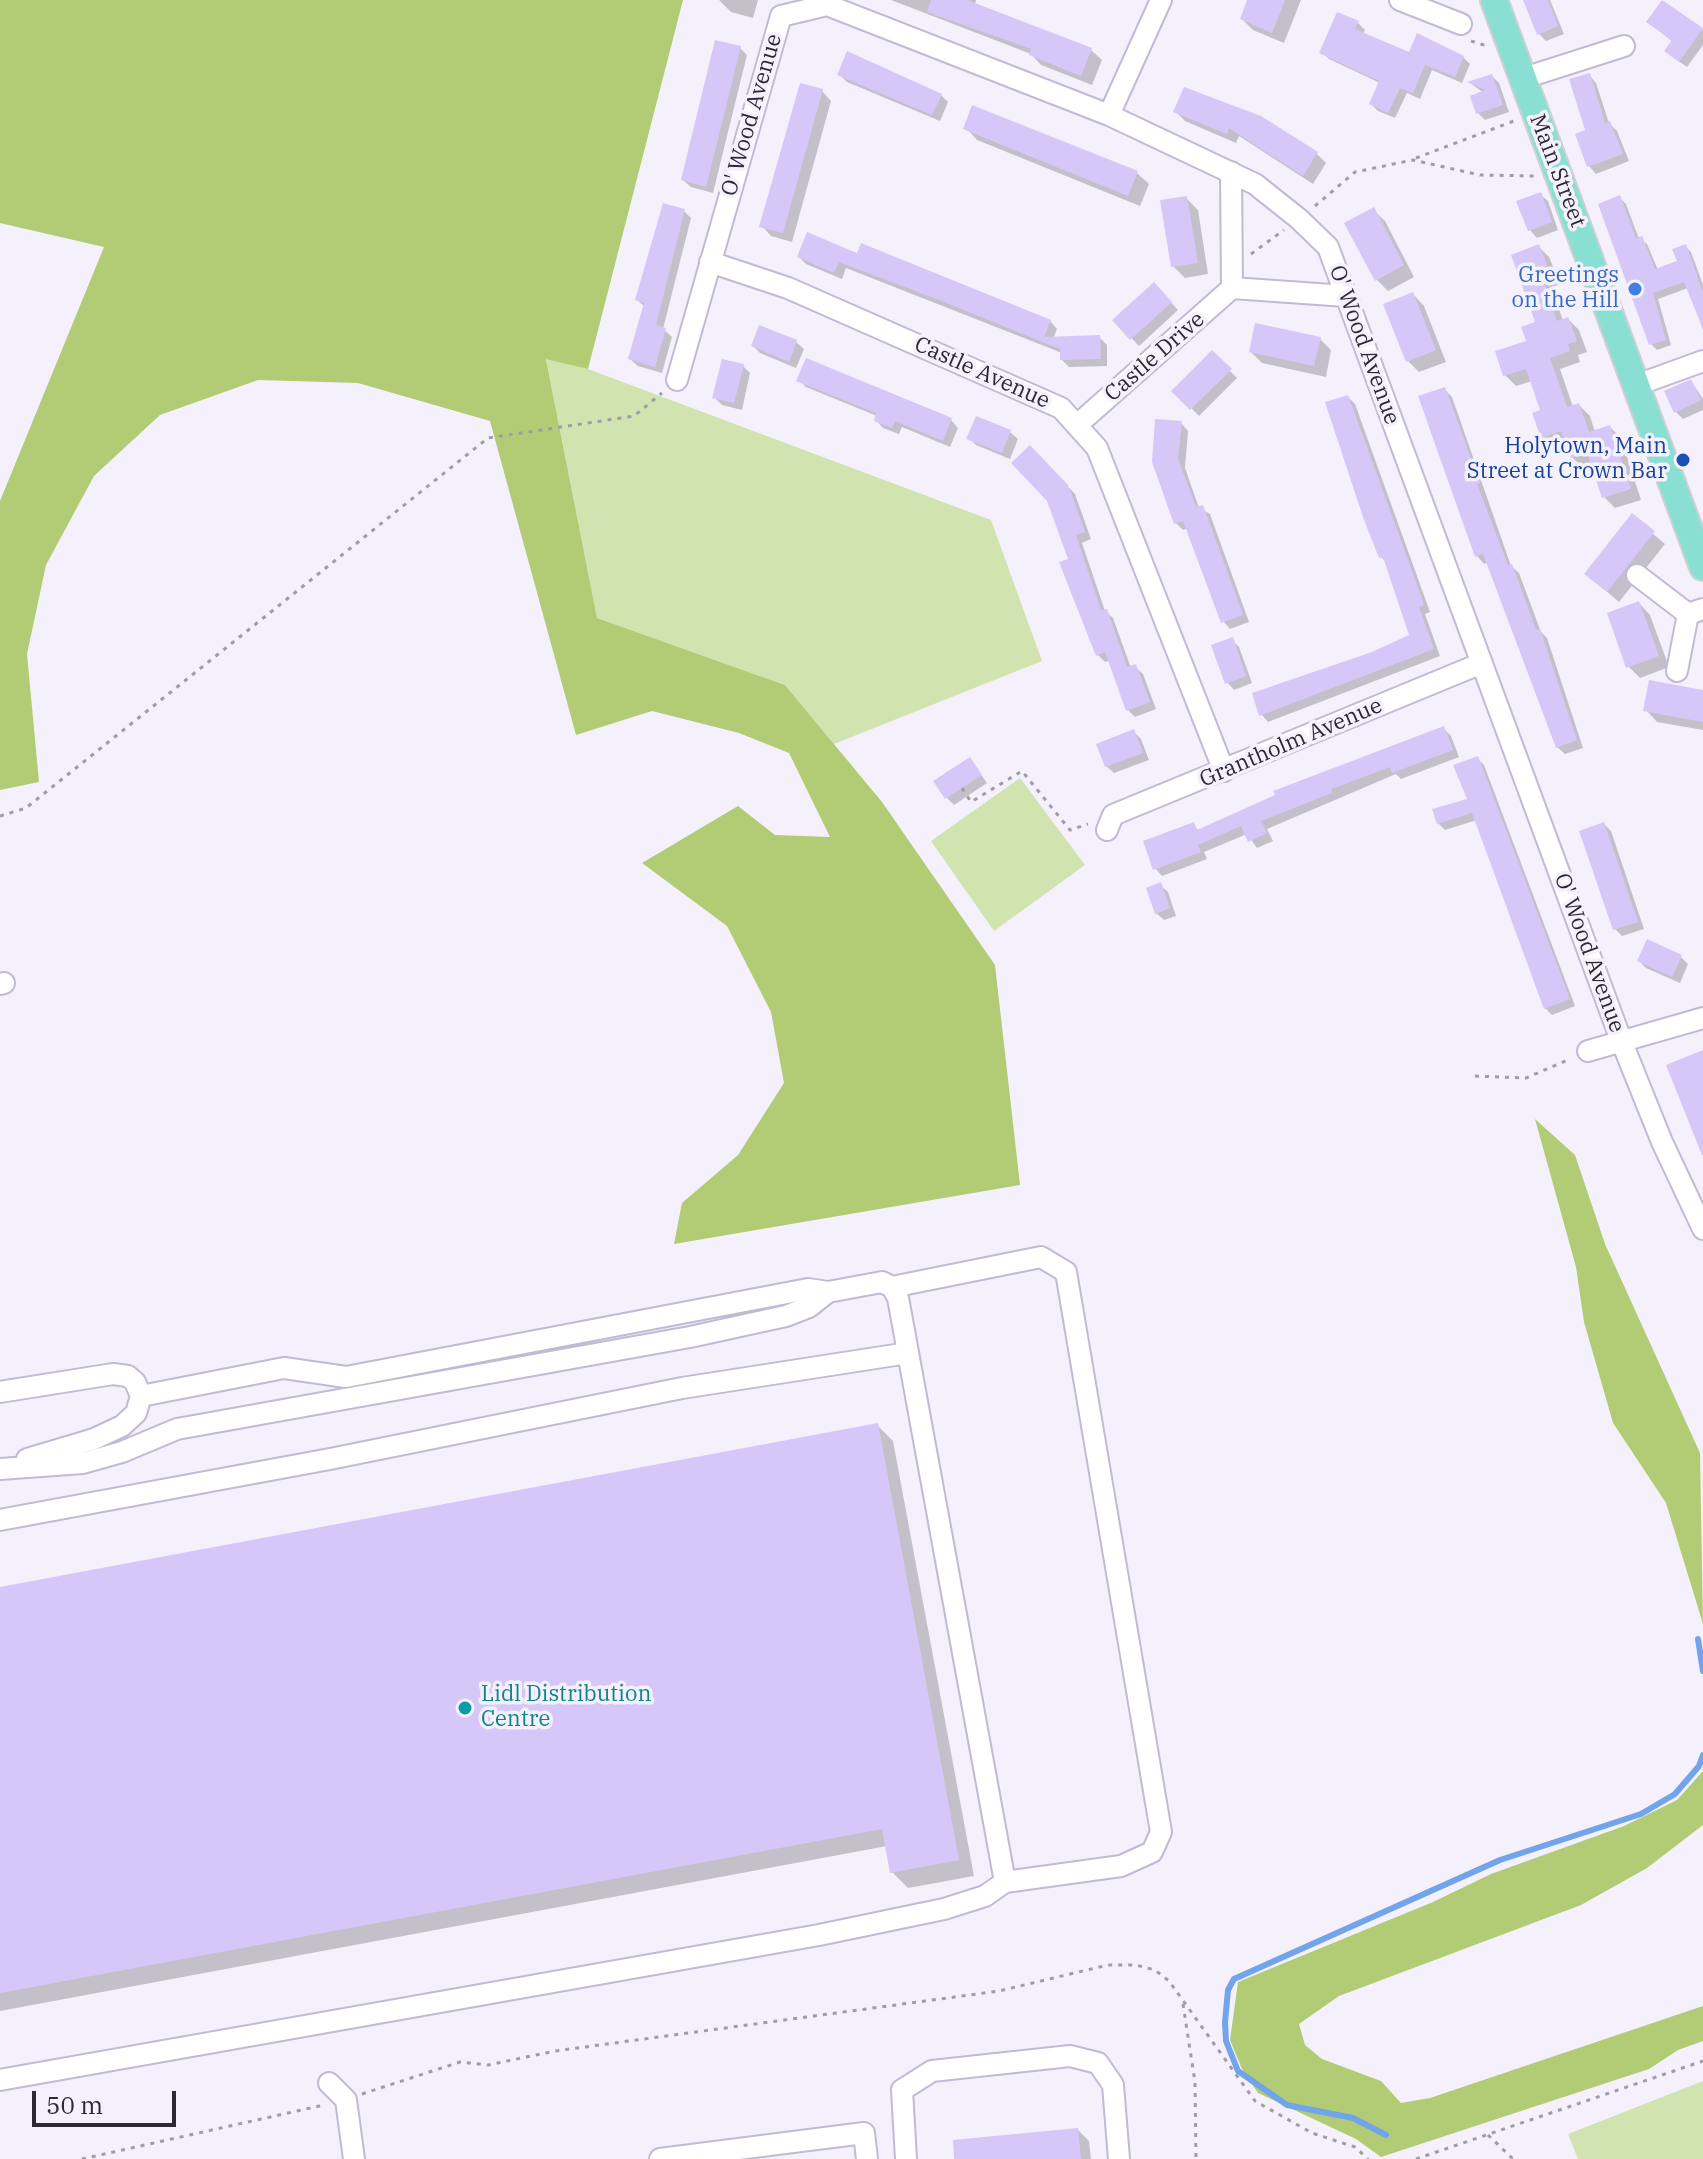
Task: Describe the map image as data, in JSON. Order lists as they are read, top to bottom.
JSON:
{
  "streets": {
    "main road": ["Main Street"],
    "street": [
      "O' Wood Avenue",
      "Castle Drive",
      "Castle Avenue",
      "Grantholm Avenue"
    ]
  },
  "crossings": [
    ["O' Wood Avenue", "Castle Avenue"],
    ["O' Wood Avenue", "Grantholm Avenue"],
    ["Castle Drive", "Castle Avenue"],
    ["Castle Avenue", "Grantholm Avenue"]
  ],
  "places": ["Greetings on the Hill", "Holytown, Main Street at Crown Bar", "Lidl Distribution Centre"],
  "scale_bar": "50 m"
}
